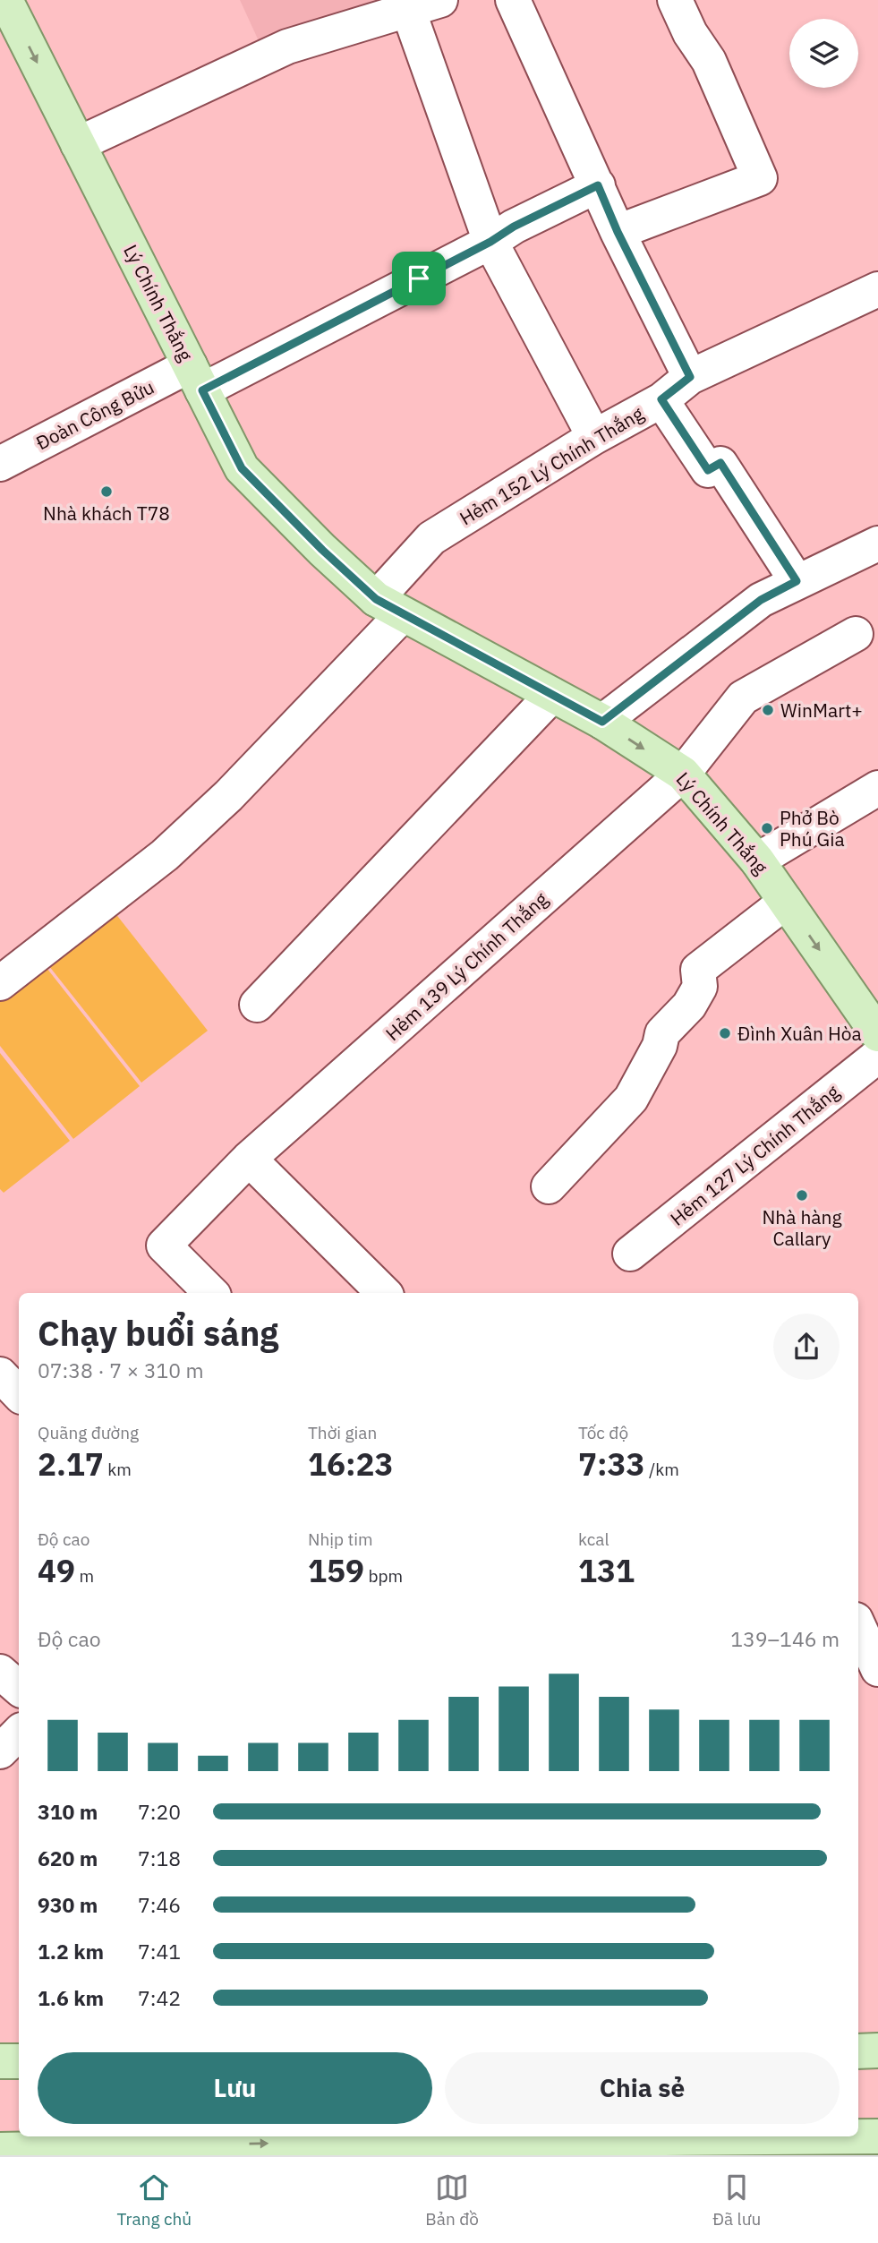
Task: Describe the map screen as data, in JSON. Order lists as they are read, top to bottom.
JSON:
{
  "streets": {
    "main road": ["Lý Chính Thắng"],
    "street": [
      "Đoàn Công Bửu",
      "Hẻm 152 Lý Chính Thắng",
      "Hẻm 139 Lý Chính Thắng",
      "Hẻm 127 Lý Chính Thắng"
    ]
  },
  "crossings": [
    ["Lý Chính Thắng", "Đoàn Công Bửu"],
    ["Lý Chính Thắng", "Hẻm 152 Lý Chính Thắng"],
    ["Lý Chính Thắng", "Hẻm 139 Lý Chính Thắng"]
  ],
  "places": [
    "Nhà khách T78",
    "WinMart+",
    "Phở Bò Phú Gia",
    "Đình Xuân Hòa",
    "Nhà hàng Callary"
  ],
  "page": {
    "heading": ["Chạy buổi sáng", "07:38 · 7 × 310 m"],
    "stats": [
      ["Quãng đường", "2.17 km"],
      ["Thời gian", "16:23"],
      ["Tốc độ", "7:33 /km"],
      ["Độ cao", "49 m"],
      ["Nhịp tim", "159 bpm"],
      ["kcal", "131"]
    ],
    "chart": ["Độ cao", "139–146 m"],
    "list": [
      {
        "name": "310 m",
        "note": "7:20"
      },
      {
        "name": "620 m",
        "note": "7:18"
      },
      {
        "name": "930 m",
        "note": "7:46"
      },
      {
        "name": "1.2 km",
        "note": "7:41"
      },
      {
        "name": "1.6 km",
        "note": "7:42"
      }
    ],
    "buttons": ["Lưu", "Chia sẻ"],
    "tabs": ["Trang chủ", "Bản đồ", "Đã lưu"]
  }
}
